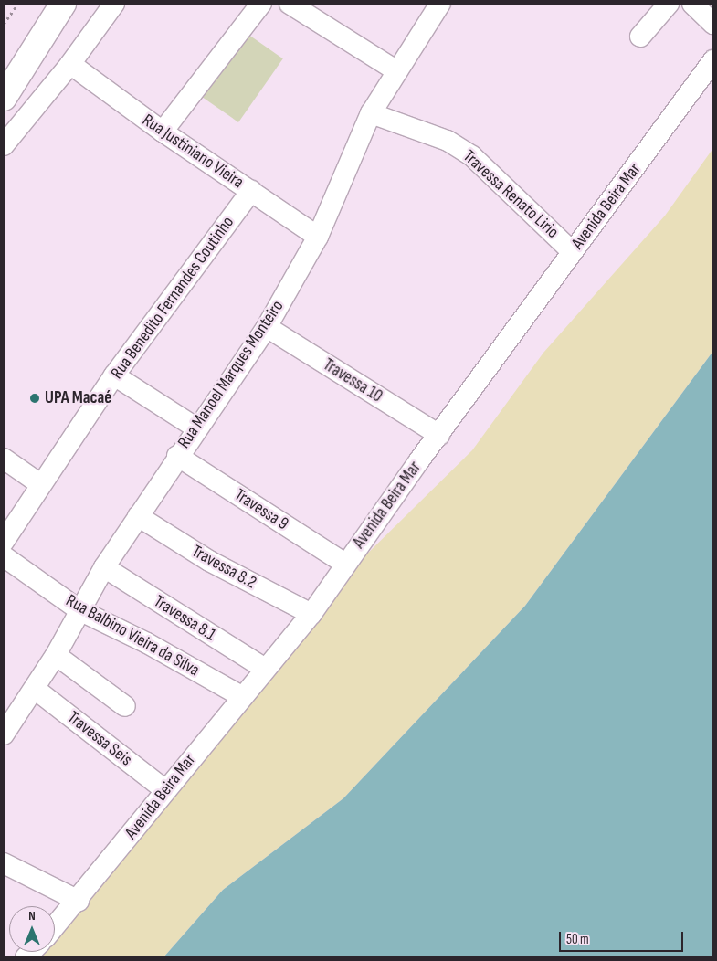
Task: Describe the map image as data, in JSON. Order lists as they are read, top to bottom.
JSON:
{
  "streets": {
    "street": [
      "Rua Justiniano Vieira",
      "Travessa Renato Lirio",
      "Avenida Beira Mar",
      "Rua Benedito Fernandes Coutinho",
      "Rua Manoel Marques Monteiro",
      "Travessa 10",
      "Travessa 9",
      "Travessa 8.2",
      "Travessa 8.1",
      "Rua Balbino Vieira da Silva",
      "Travessa Seis"
    ]
  },
  "crossings": [
    ["Rua Justiniano Vieira", "Rua Benedito Fernandes Coutinho"],
    ["Rua Justiniano Vieira", "Rua Manoel Marques Monteiro"],
    ["Travessa Renato Lirio", "Avenida Beira Mar"],
    ["Travessa Renato Lirio", "Rua Manoel Marques Monteiro"],
    ["Avenida Beira Mar", "Travessa 10"],
    ["Avenida Beira Mar", "Travessa 9"],
    ["Avenida Beira Mar", "Travessa 8.2"],
    ["Avenida Beira Mar", "Travessa 8.1"],
    ["Avenida Beira Mar", "Rua Balbino Vieira da Silva"],
    ["Avenida Beira Mar", "Travessa Seis"],
    ["Rua Manoel Marques Monteiro", "Travessa 10"],
    ["Rua Manoel Marques Monteiro", "Travessa 9"],
    ["Rua Manoel Marques Monteiro", "Travessa 8.2"],
    ["Rua Manoel Marques Monteiro", "Travessa 8.1"],
    ["Rua Manoel Marques Monteiro", "Rua Balbino Vieira da Silva"],
    ["Rua Manoel Marques Monteiro", "Travessa Seis"]
  ],
  "places": ["UPA Macaé"],
  "scale_bar": "50 m",
  "north": "top"
}
